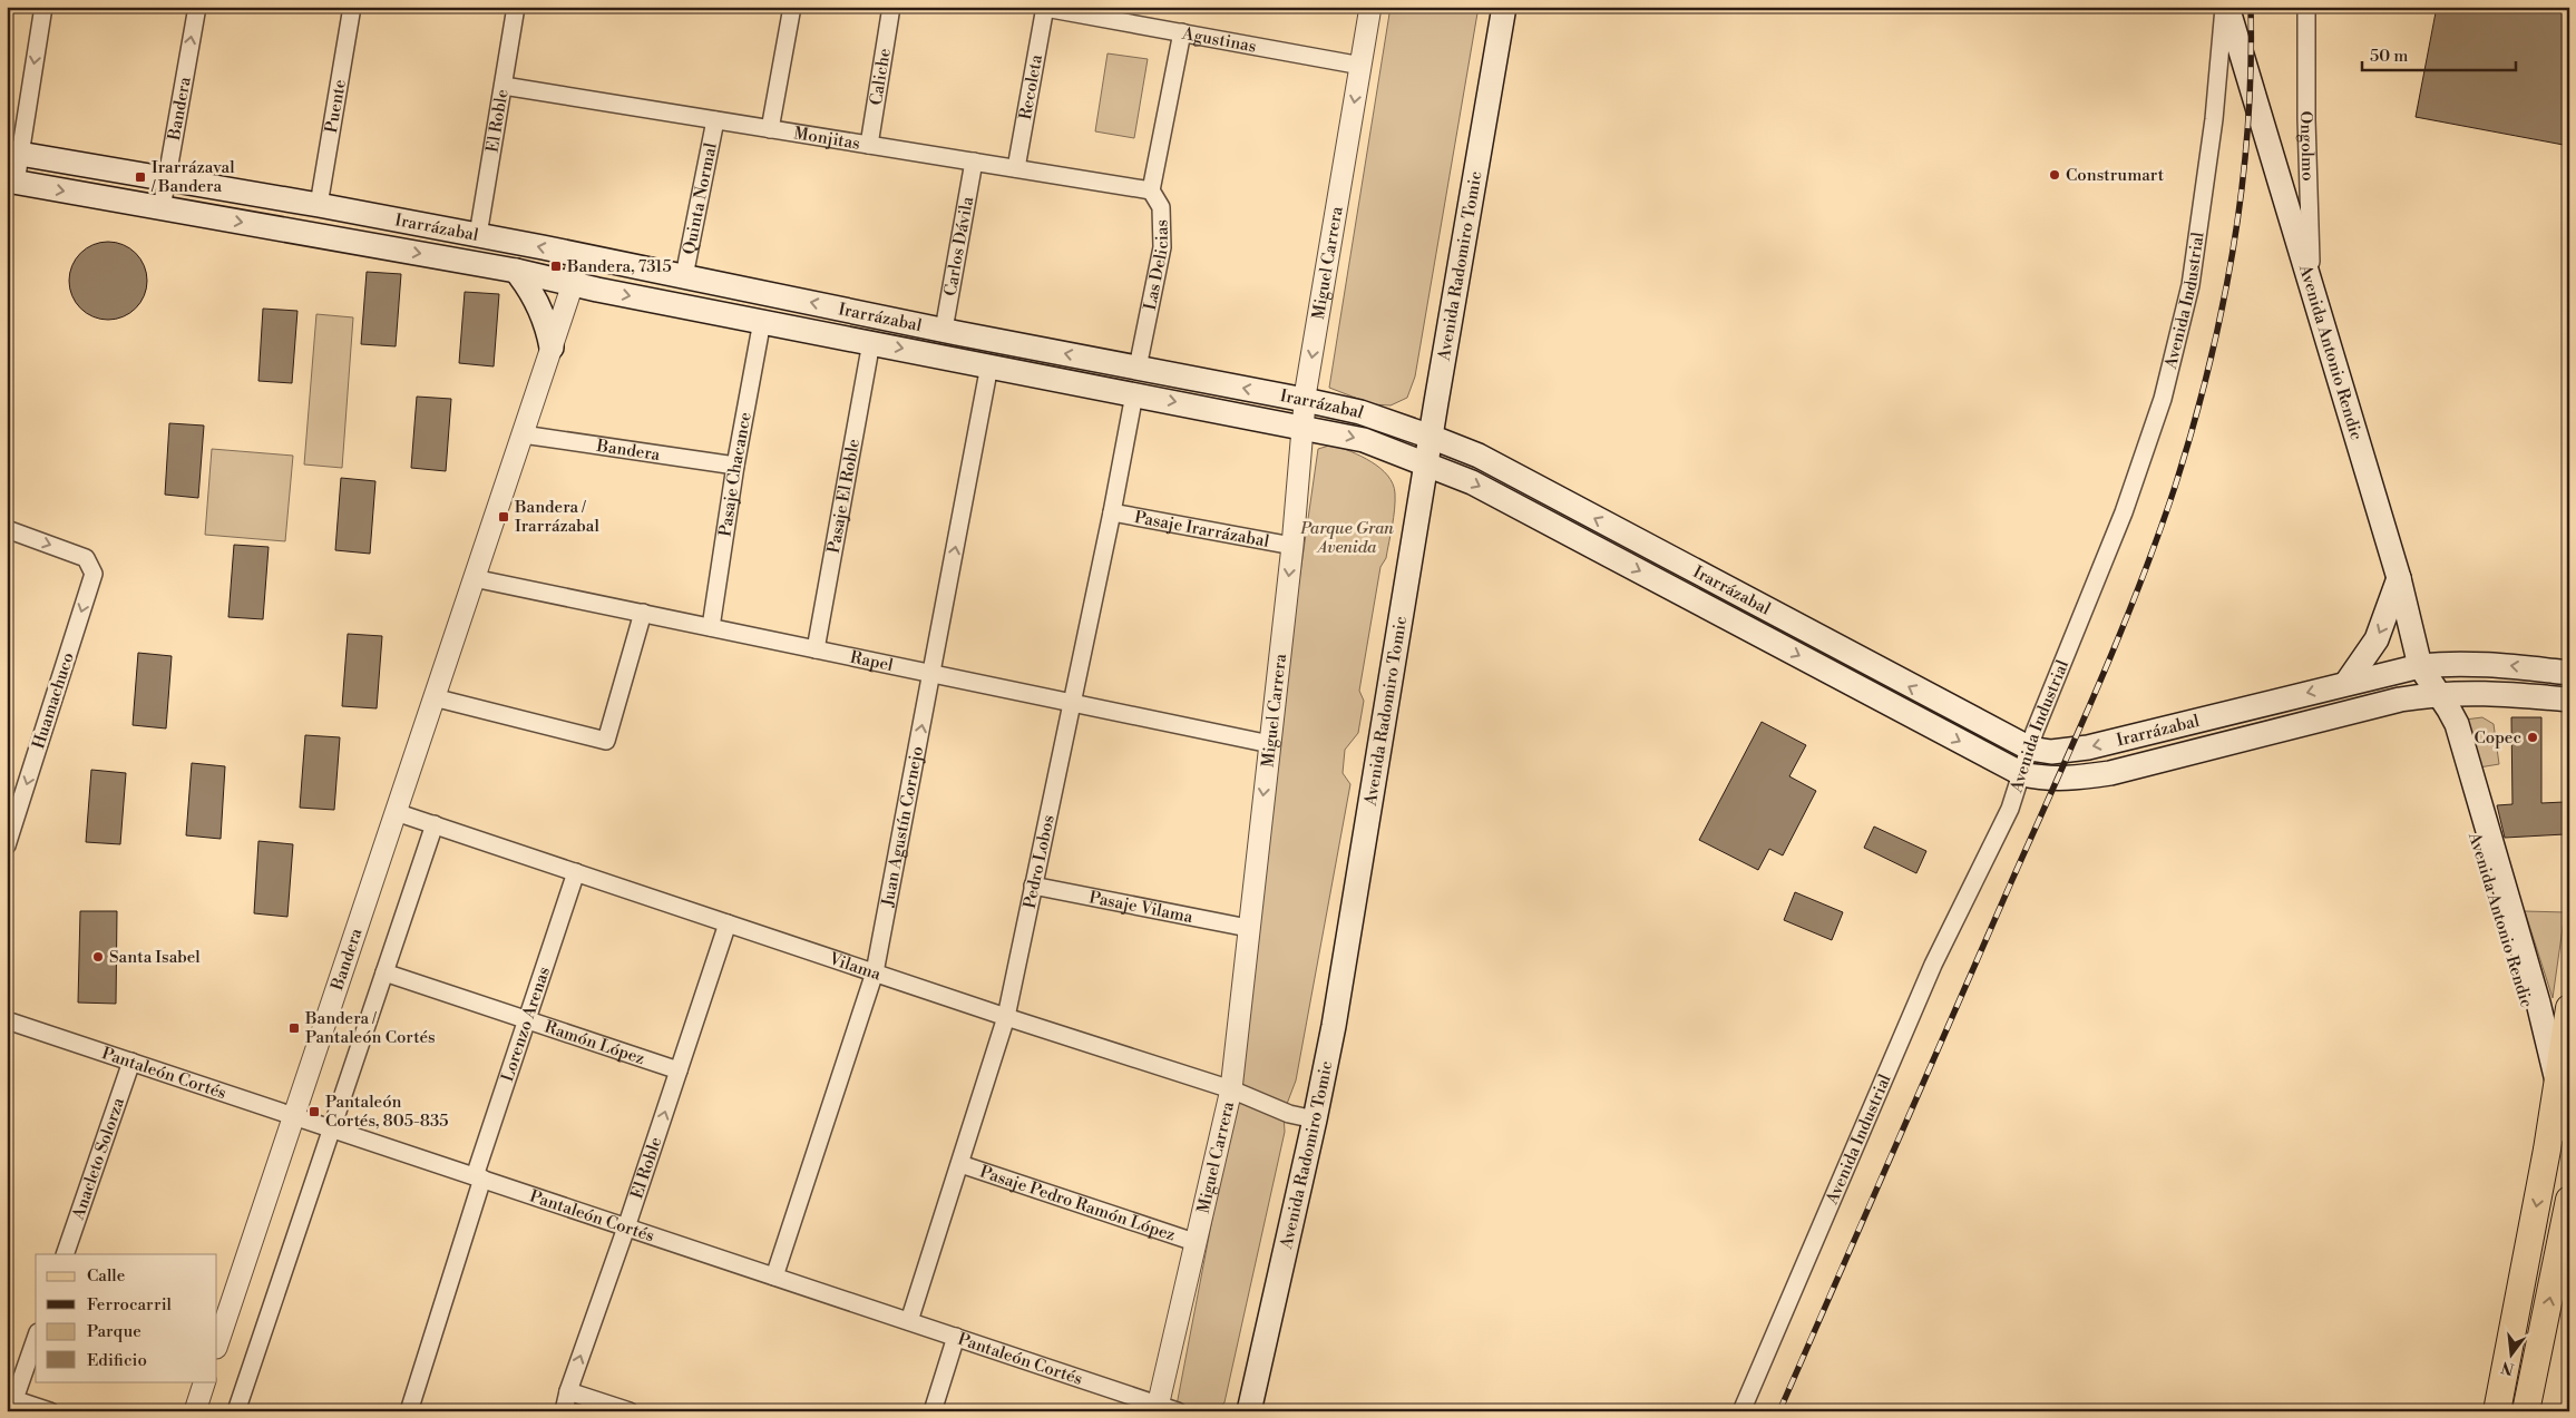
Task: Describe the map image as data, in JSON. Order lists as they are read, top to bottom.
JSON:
{
  "streets": {
    "main road": ["Irarrázabal", "Avenida Radomiro Tomic", "Avenida Antonio Rendic"],
    "street": [
      "Agustinas",
      "Caliche",
      "Recoleta",
      "Puente",
      "Bandera",
      "El Roble",
      "Monjitas",
      "Ongolmo",
      "Quinta Normal",
      "Carlos Dávila",
      "Miguel Carrera",
      "Las Delicias",
      "Avenida Industrial",
      "Pasaje Chacance",
      "Pasaje El Roble",
      "Pasaje Irarrázabal",
      "Rapel",
      "Huamachuco",
      "Juan Agustín Cornejo",
      "Pedro Lobos",
      "Pasaje Vilama",
      "Vilama",
      "Lorenzo Arenas",
      "Ramón López",
      "Pantaleón Cortés",
      "Anacleto Solorza",
      "Pasaje Pedro Ramón López"
    ]
  },
  "crossings": [
    ["Agustinas", "Recoleta"],
    ["Agustinas", "Miguel Carrera"],
    ["Caliche", "Monjitas"],
    ["Recoleta", "Monjitas"],
    ["Puente", "Irarrázabal"],
    ["Bandera", "Irarrázabal"],
    ["Bandera", "Pasaje Chacance"],
    ["Bandera", "Rapel"],
    ["Bandera", "Vilama"],
    ["Bandera", "Pantaleón Cortés"],
    ["El Roble", "Monjitas"],
    ["El Roble", "Irarrázabal"],
    ["El Roble", "Vilama"],
    ["El Roble", "Ramón López"],
    ["El Roble", "Pantaleón Cortés"],
    ["Monjitas", "Quinta Normal"],
    ["Monjitas", "Carlos Dávila"],
    ["Monjitas", "Las Delicias"],
    ["Ongolmo", "Avenida Antonio Rendic"],
    ["Quinta Normal", "Irarrázabal"],
    ["Irarrázabal", "Carlos Dávila"],
    ["Irarrázabal", "Miguel Carrera"],
    ["Irarrázabal", "Las Delicias"],
    ["Irarrázabal", "Avenida Radomiro Tomic"],
    ["Irarrázabal", "Avenida Industrial"],
    ["Irarrázabal", "Avenida Antonio Rendic"],
    ["Irarrázabal", "Pasaje Chacance"],
    ["Irarrázabal", "Pasaje El Roble"],
    ["Irarrázabal", "Juan Agustín Cornejo"],
    ["Irarrázabal", "Pedro Lobos"],
    ["Miguel Carrera", "Pasaje Irarrázabal"],
    ["Miguel Carrera", "Rapel"],
    ["Miguel Carrera", "Pasaje Vilama"],
    ["Miguel Carrera", "Vilama"],
    ["Miguel Carrera", "Pantaleón Cortés"],
    ["Miguel Carrera", "Pasaje Pedro Ramón López"],
    ["Avenida Radomiro Tomic", "Vilama"],
    ["Avenida Industrial", "Avenida Antonio Rendic"],
    ["Pasaje Chacance", "Rapel"],
    ["Pasaje El Roble", "Rapel"],
    ["Pasaje Irarrázabal", "Pedro Lobos"],
    ["Rapel", "Juan Agustín Cornejo"],
    ["Rapel", "Pedro Lobos"],
    ["Juan Agustín Cornejo", "Vilama"],
    ["Juan Agustín Cornejo", "Pantaleón Cortés"],
    ["Pedro Lobos", "Pasaje Vilama"],
    ["Pedro Lobos", "Vilama"],
    ["Pedro Lobos", "Pantaleón Cortés"],
    ["Pedro Lobos", "Pasaje Pedro Ramón López"],
    ["Vilama", "Lorenzo Arenas"],
    ["Lorenzo Arenas", "Ramón López"],
    ["Lorenzo Arenas", "Pantaleón Cortés"],
    ["Pantaleón Cortés", "Anacleto Solorza"]
  ],
  "one_way": [
    "El Roble",
    "Miguel Carrera",
    "Huamachuco",
    "Juan Agustín Cornejo"
  ],
  "parks": ["Parque Gran Avenida"],
  "places": {
    "other": ["Construmart", "Copec", "Santa Isabel"],
    "transit": [
      "Irarrázaval / Bandera",
      "Bandera, 7315",
      "Bandera / Irarrázabal",
      "Bandera / Pantaleón Cortés",
      "Pantaleón Cortés, 805-835"
    ]
  },
  "legend": [
    "Calle",
    "Ferrocarril",
    "Parque",
    "Edificio"
  ],
  "scale_bar": "50 m",
  "north": "bottom"
}
